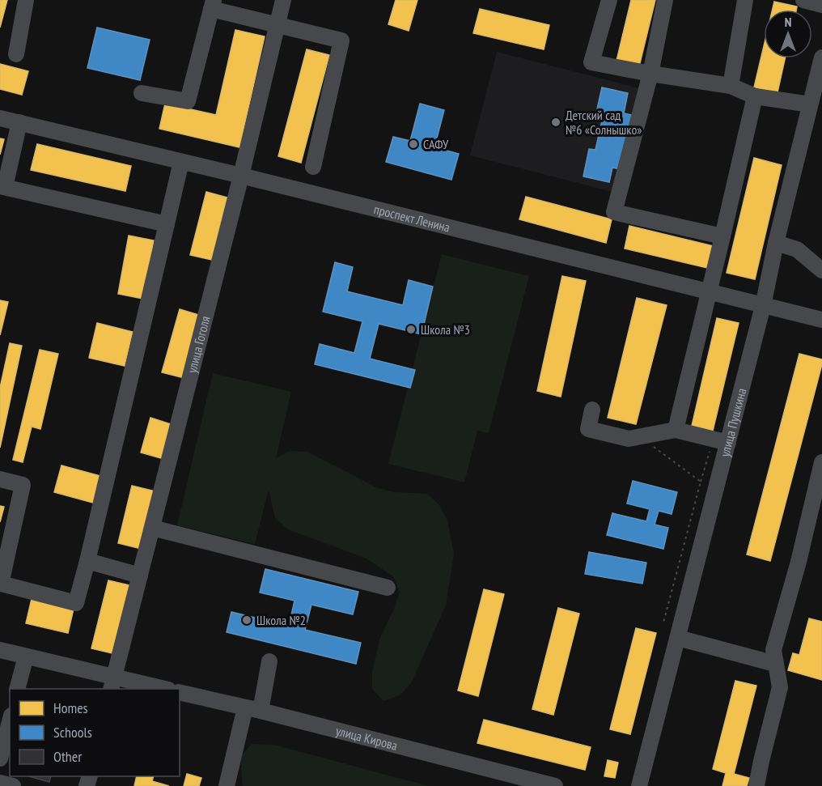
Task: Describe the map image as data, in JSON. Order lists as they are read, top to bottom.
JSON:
{
  "streets": {
    "street": [
      "проспект Ленина",
      "улица Гоголя",
      "улица Пушкина",
      "улица Кирова"
    ]
  },
  "crossings": [
    ["проспект Ленина", "улица Гоголя"],
    ["проспект Ленина", "улица Пушкина"]
  ],
  "places": [
    "Детский сад №6 «Солнышко»",
    "САФУ",
    "Школа №3",
    "Школа №2"
  ],
  "legend": ["Homes", "Schools", "Other"],
  "north": "top"
}
